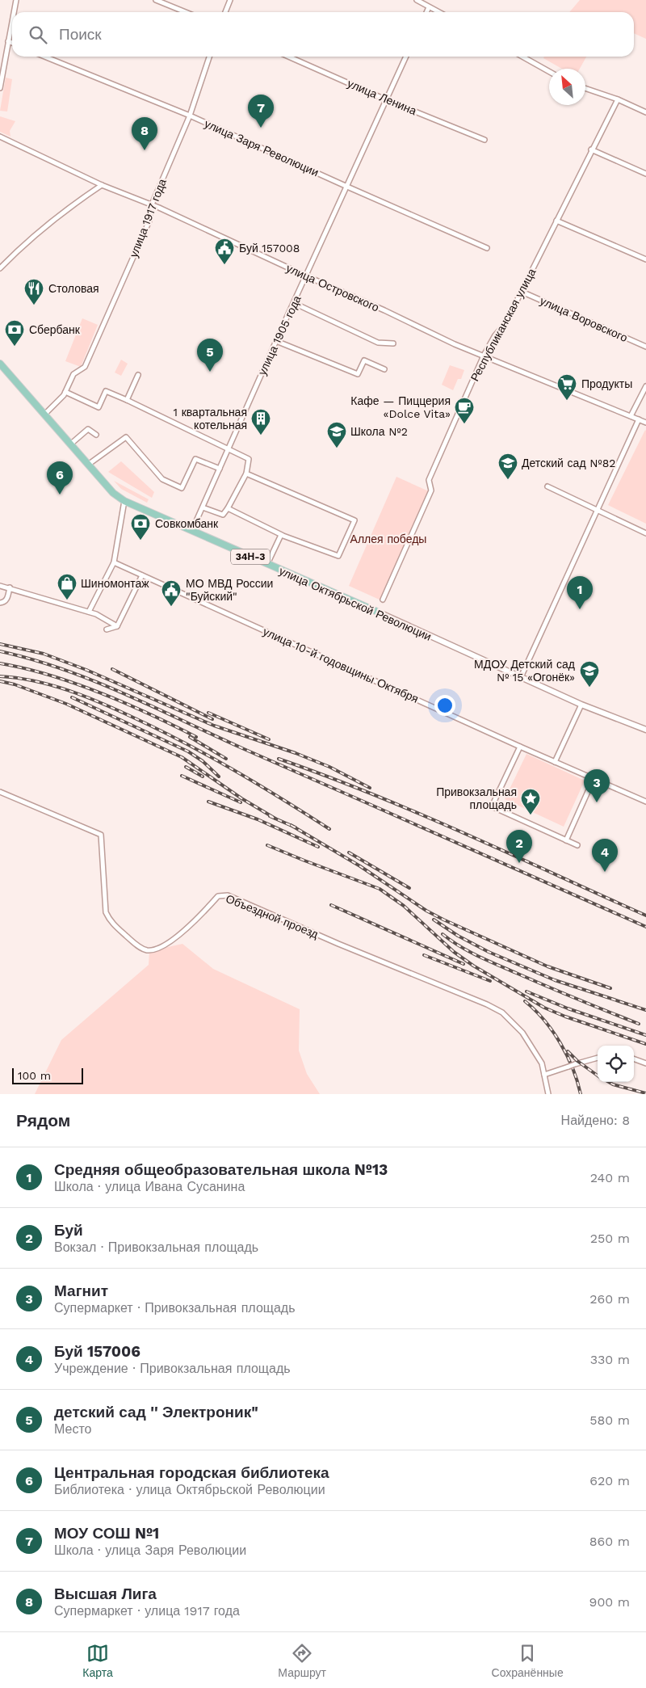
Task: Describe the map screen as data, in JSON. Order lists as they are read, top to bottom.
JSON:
{
  "streets": {
    "main road": ["34Н-3", "улица Октябрьской Революции"],
    "street": [
      "улица Ленина",
      "улица Заря Революции",
      "улица 1917 года",
      "улица Островского",
      "улица Воровского",
      "Республиканская улица",
      "улица 1905 года",
      "улица 10-й годовщины Октября",
      "Объездной проезд"
    ]
  },
  "crossings": [
    ["улица Ленина", "улица 1905 года"],
    ["улица Заря Революции", "улица 1917 года"],
    ["улица Заря Революции", "улица 1905 года"],
    ["улица 1917 года", "улица Островского"],
    ["улица 1917 года", "улица Октябрьской Революции"],
    ["улица Островского", "Республиканская улица"],
    ["улица Островского", "улица 1905 года"],
    ["улица Воровского", "Республиканская улица"],
    ["улица 1905 года", "улица Октябрьской Революции"]
  ],
  "parks": ["Аллея победы"],
  "places": {
    "public building": ["Буй 157008", "МО МВД России \"Буйский\""],
    "restaurant": ["Столовая"],
    "bank": ["Сбербанк", "Совкомбанк"],
    "supermarket": ["Продукты"],
    "cafe": ["Кафе — Пиццерия «Dolce Vita»"],
    "building": ["1 квартальная котельная"],
    "school or university": ["Школа №2", "Детский сад №82", "МДОУ Детский сад № 15 «Огонёк»"],
    "shop": ["Шиномонтаж"],
    "place": ["Привокзальная площадь"]
  },
  "scale_bar": "100 m",
  "north": "top left",
  "page": {
    "search": "Поиск",
    "pins": [
      "7",
      "8",
      "5",
      "6",
      "1",
      "3",
      "2",
      "4"
    ],
    "scale": "100 m",
    "heading": ["Рядом", "Найдено: 8"],
    "list": [
      {
        "mark": "1",
        "name": "Средняя общеобразовательная школа №13",
        "note": "Школа · улица Ивана Сусанина",
        "value": "240 m"
      },
      {
        "mark": "2",
        "name": "Буй",
        "note": "Вокзал · Привокзальная площадь",
        "value": "250 m"
      },
      {
        "mark": "3",
        "name": "Магнит",
        "note": "Супермаркет · Привокзальная площадь",
        "value": "260 m"
      },
      {
        "mark": "4",
        "name": "Буй 157006",
        "note": "Учреждение · Привокзальная площадь",
        "value": "330 m"
      },
      {
        "mark": "5",
        "name": "детский сад '' Электроник\"",
        "note": "Место",
        "value": "580 m"
      },
      {
        "mark": "6",
        "name": "Центральная городская библиотека",
        "note": "Библиотека · улица Октябрьской Революции",
        "value": "620 m"
      },
      {
        "mark": "7",
        "name": "МОУ СОШ №1",
        "note": "Школа · улица Заря Революции",
        "value": "860 m"
      },
      {
        "mark": "8",
        "name": "Высшая Лига",
        "note": "Супермаркет · улица 1917 года",
        "value": "900 m"
      }
    ],
    "nav": ["Карта", "Маршрут", "Сохранённые"]
  }
}
